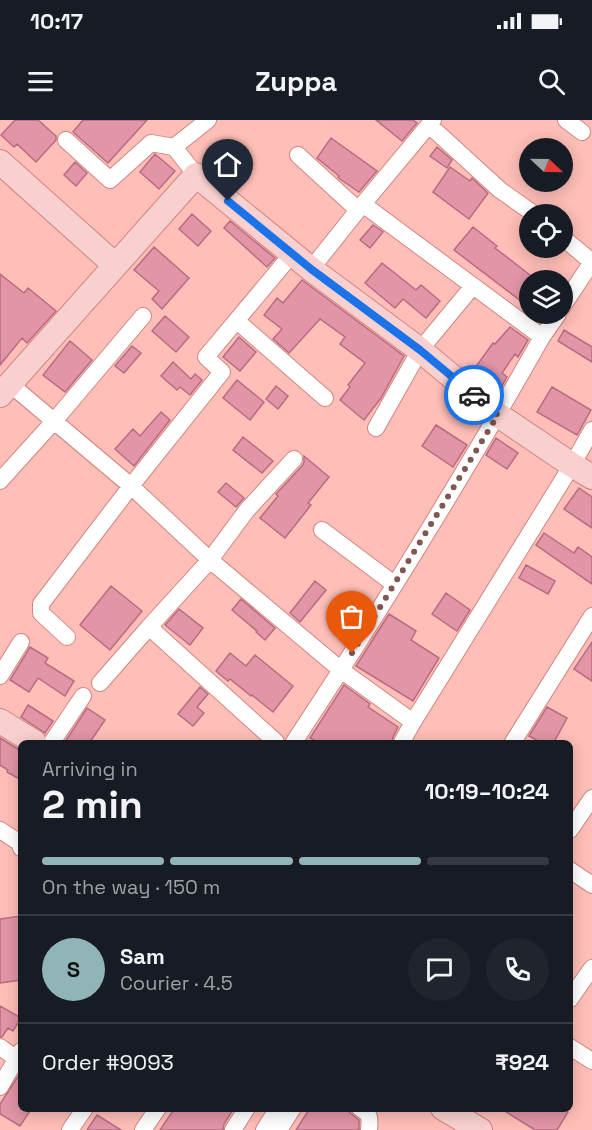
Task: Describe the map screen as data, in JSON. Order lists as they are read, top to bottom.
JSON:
{
  "north": "right",
  "page": {
    "status": "10:17",
    "header": "Zuppa",
    "heading": ["2 min", "Arriving in", "10:19–10:24"],
    "panel": [
      "Sam",
      "Courier · 4.5",
      "Order #9093",
      "₹924"
    ],
    "bar": "On the way · 150 m",
    "round": "S"
  }
}
